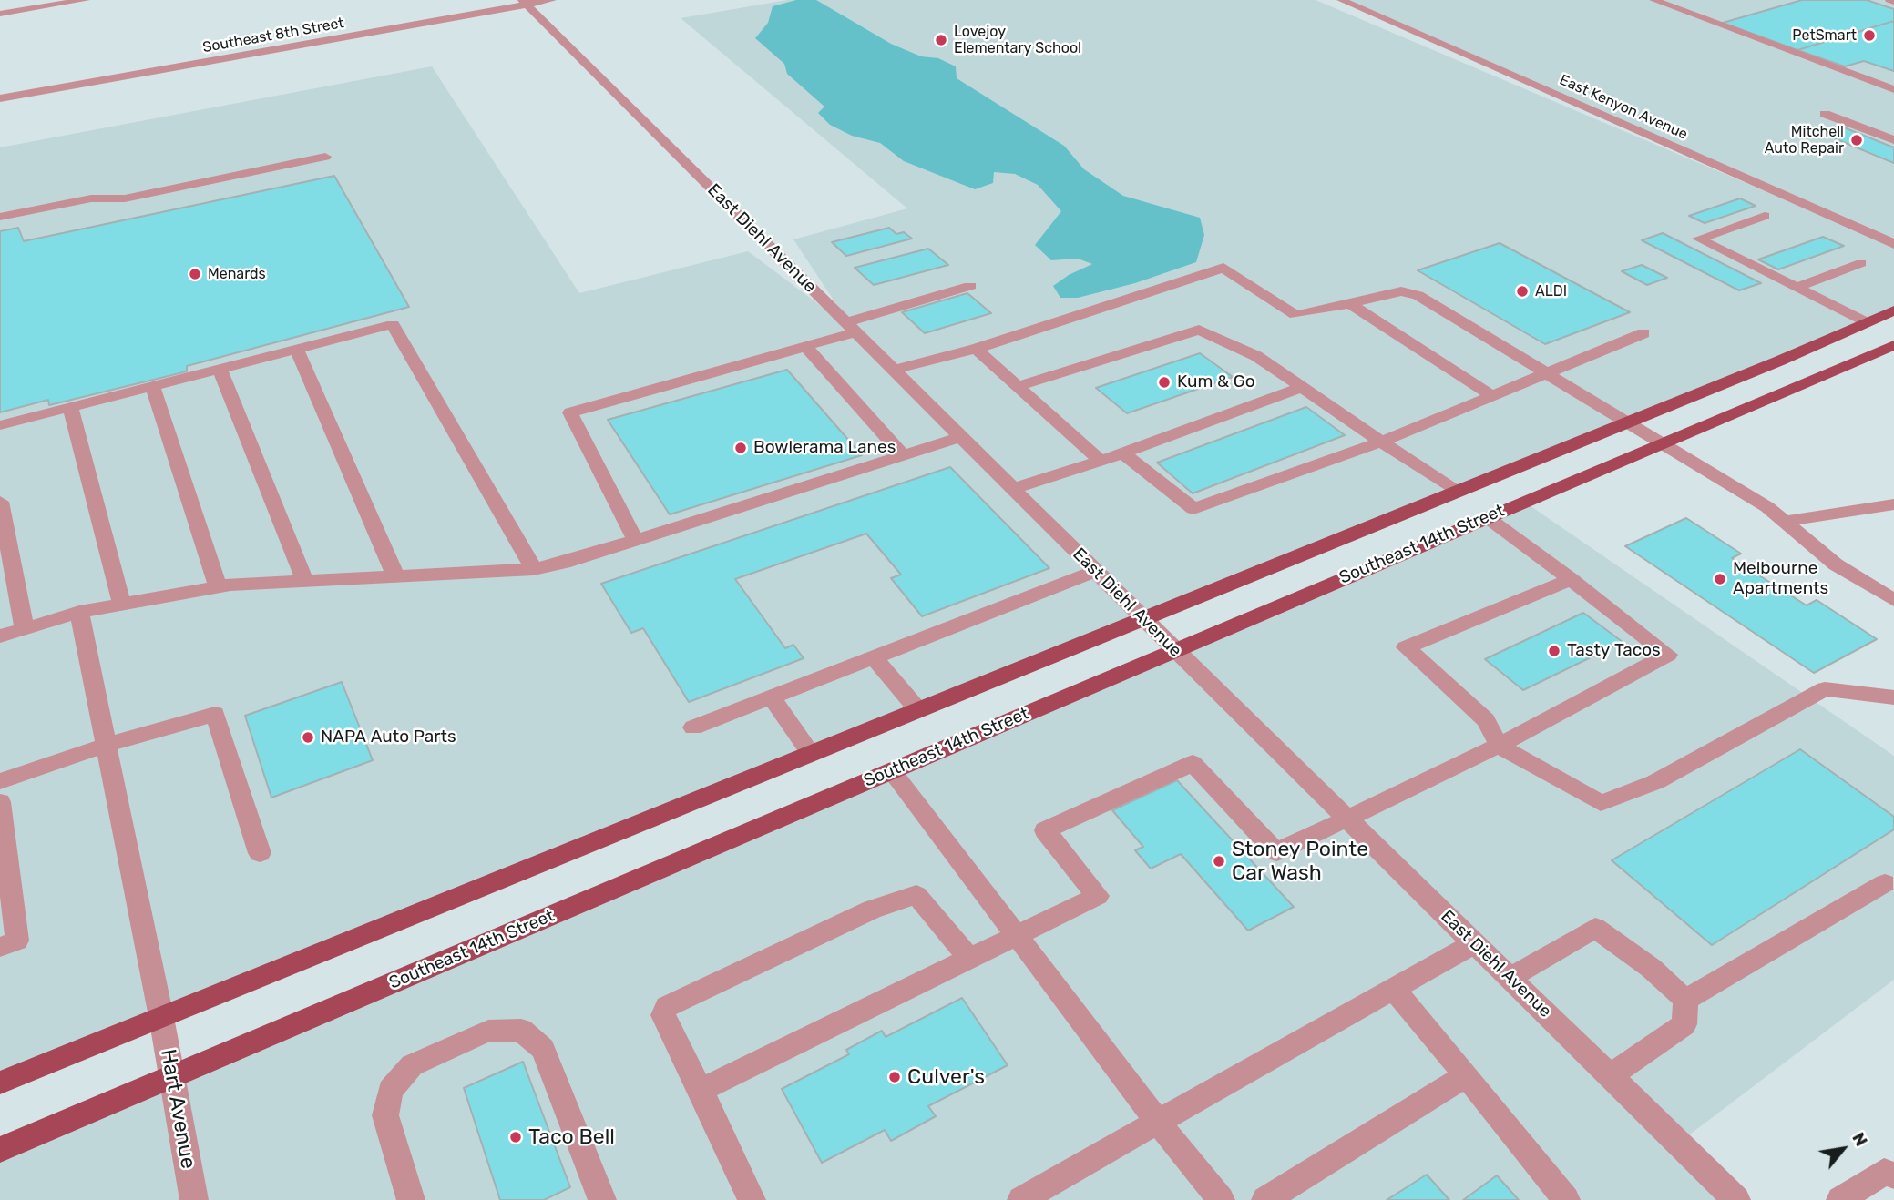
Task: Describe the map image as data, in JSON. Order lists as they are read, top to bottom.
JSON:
{
  "streets": {
    "main road": ["Southeast 14th Street"],
    "street": [
      "Southeast 8th Street",
      "East Kenyon Avenue",
      "East Diehl Avenue",
      "Hart Avenue"
    ]
  },
  "crossings": [
    ["Southeast 8th Street", "East Diehl Avenue"],
    ["East Diehl Avenue", "Southeast 14th Street"],
    ["Southeast 14th Street", "Hart Avenue"]
  ],
  "places": [
    "PetSmart",
    "Lovejoy Elementary School",
    "Mitchell Auto Repair",
    "Menards",
    "ALDI",
    "Kum & Go",
    "Bowlerama Lanes",
    "Melbourne Apartments",
    "Tasty Tacos",
    "NAPA Auto Parts",
    "Stoney Pointe Car Wash",
    "Culver's",
    "Taco Bell"
  ],
  "north": "top right"
}
